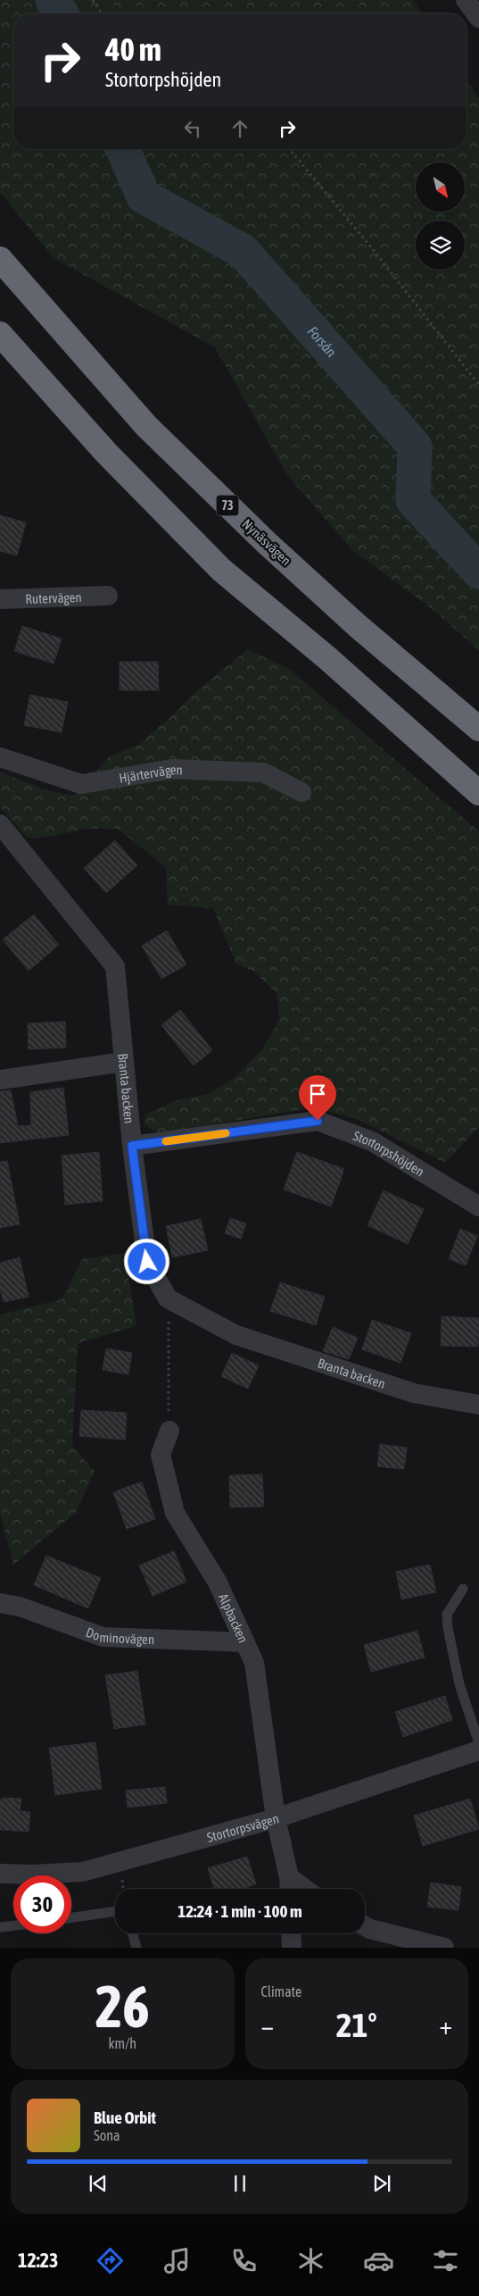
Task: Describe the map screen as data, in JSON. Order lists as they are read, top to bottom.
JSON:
{
  "streets": {
    "highway": ["73", "Nynäsvägen"],
    "street": [
      "Rutervägen",
      "Hjärtervägen",
      "Branta backen",
      "Stortorpshöjden",
      "Alpbacken",
      "Dominovägen",
      "Stortorpsvägen"
    ]
  },
  "crossings": [
    ["Branta backen", "Stortorpshöjden"],
    ["Alpbacken", "Dominovägen"],
    ["Alpbacken", "Stortorpsvägen"]
  ],
  "water": ["Forsån"],
  "north": "bottom right",
  "page": {
    "turn": ["40 m", "Stortorpshöjden"],
    "limit": "30",
    "trip": "12:24 · 1 min · 100 m",
    "tile": [
      ["26", "km/h"],
      "Climate"
    ],
    "heat": ["−", "21°", "+"],
    "song": ["Blue Orbit", "Sona"],
    "tabs": "12:23"
  }
}
